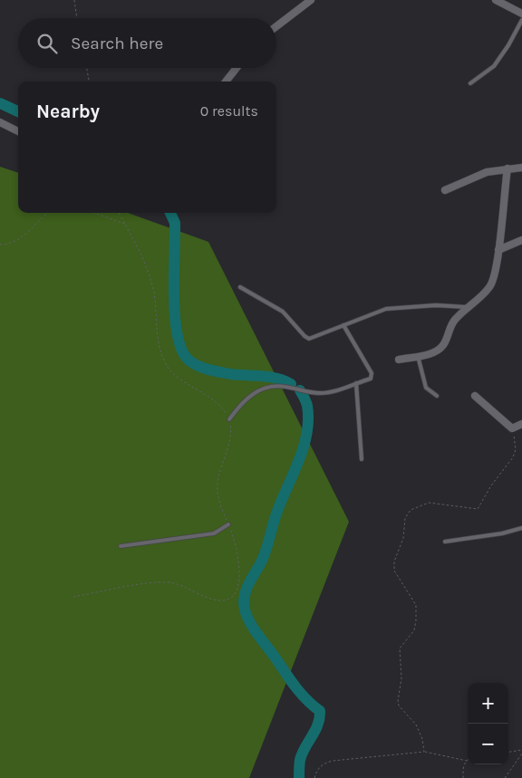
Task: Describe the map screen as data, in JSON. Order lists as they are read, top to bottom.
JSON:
{
  "page": {
    "search": "Search here",
    "heading": ["Nearby", "0 results"],
    "map_buttons": ["+", "−"]
  }
}
